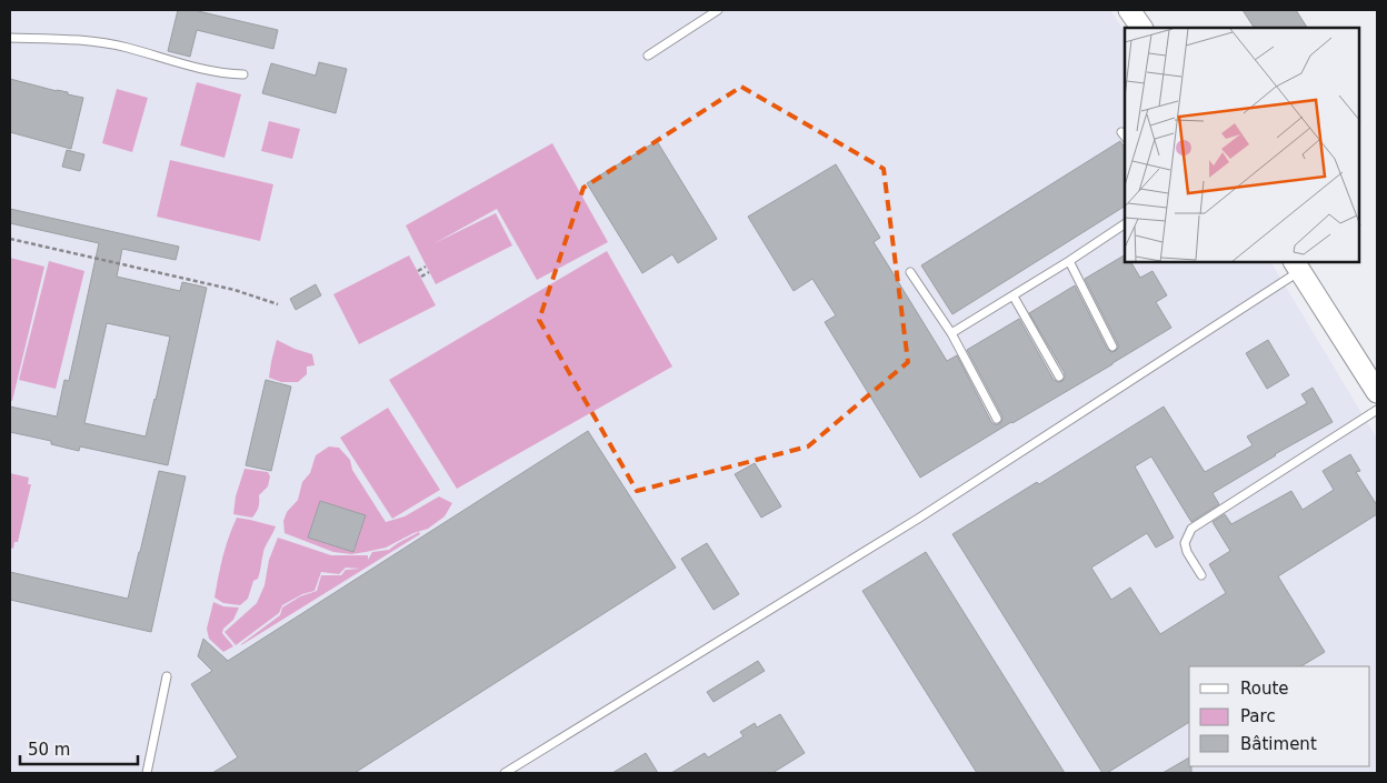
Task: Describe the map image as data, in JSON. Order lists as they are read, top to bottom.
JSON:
{
  "legend": ["Route", "Parc", "Bâtiment"],
  "scale_bar": "50 m"
}
